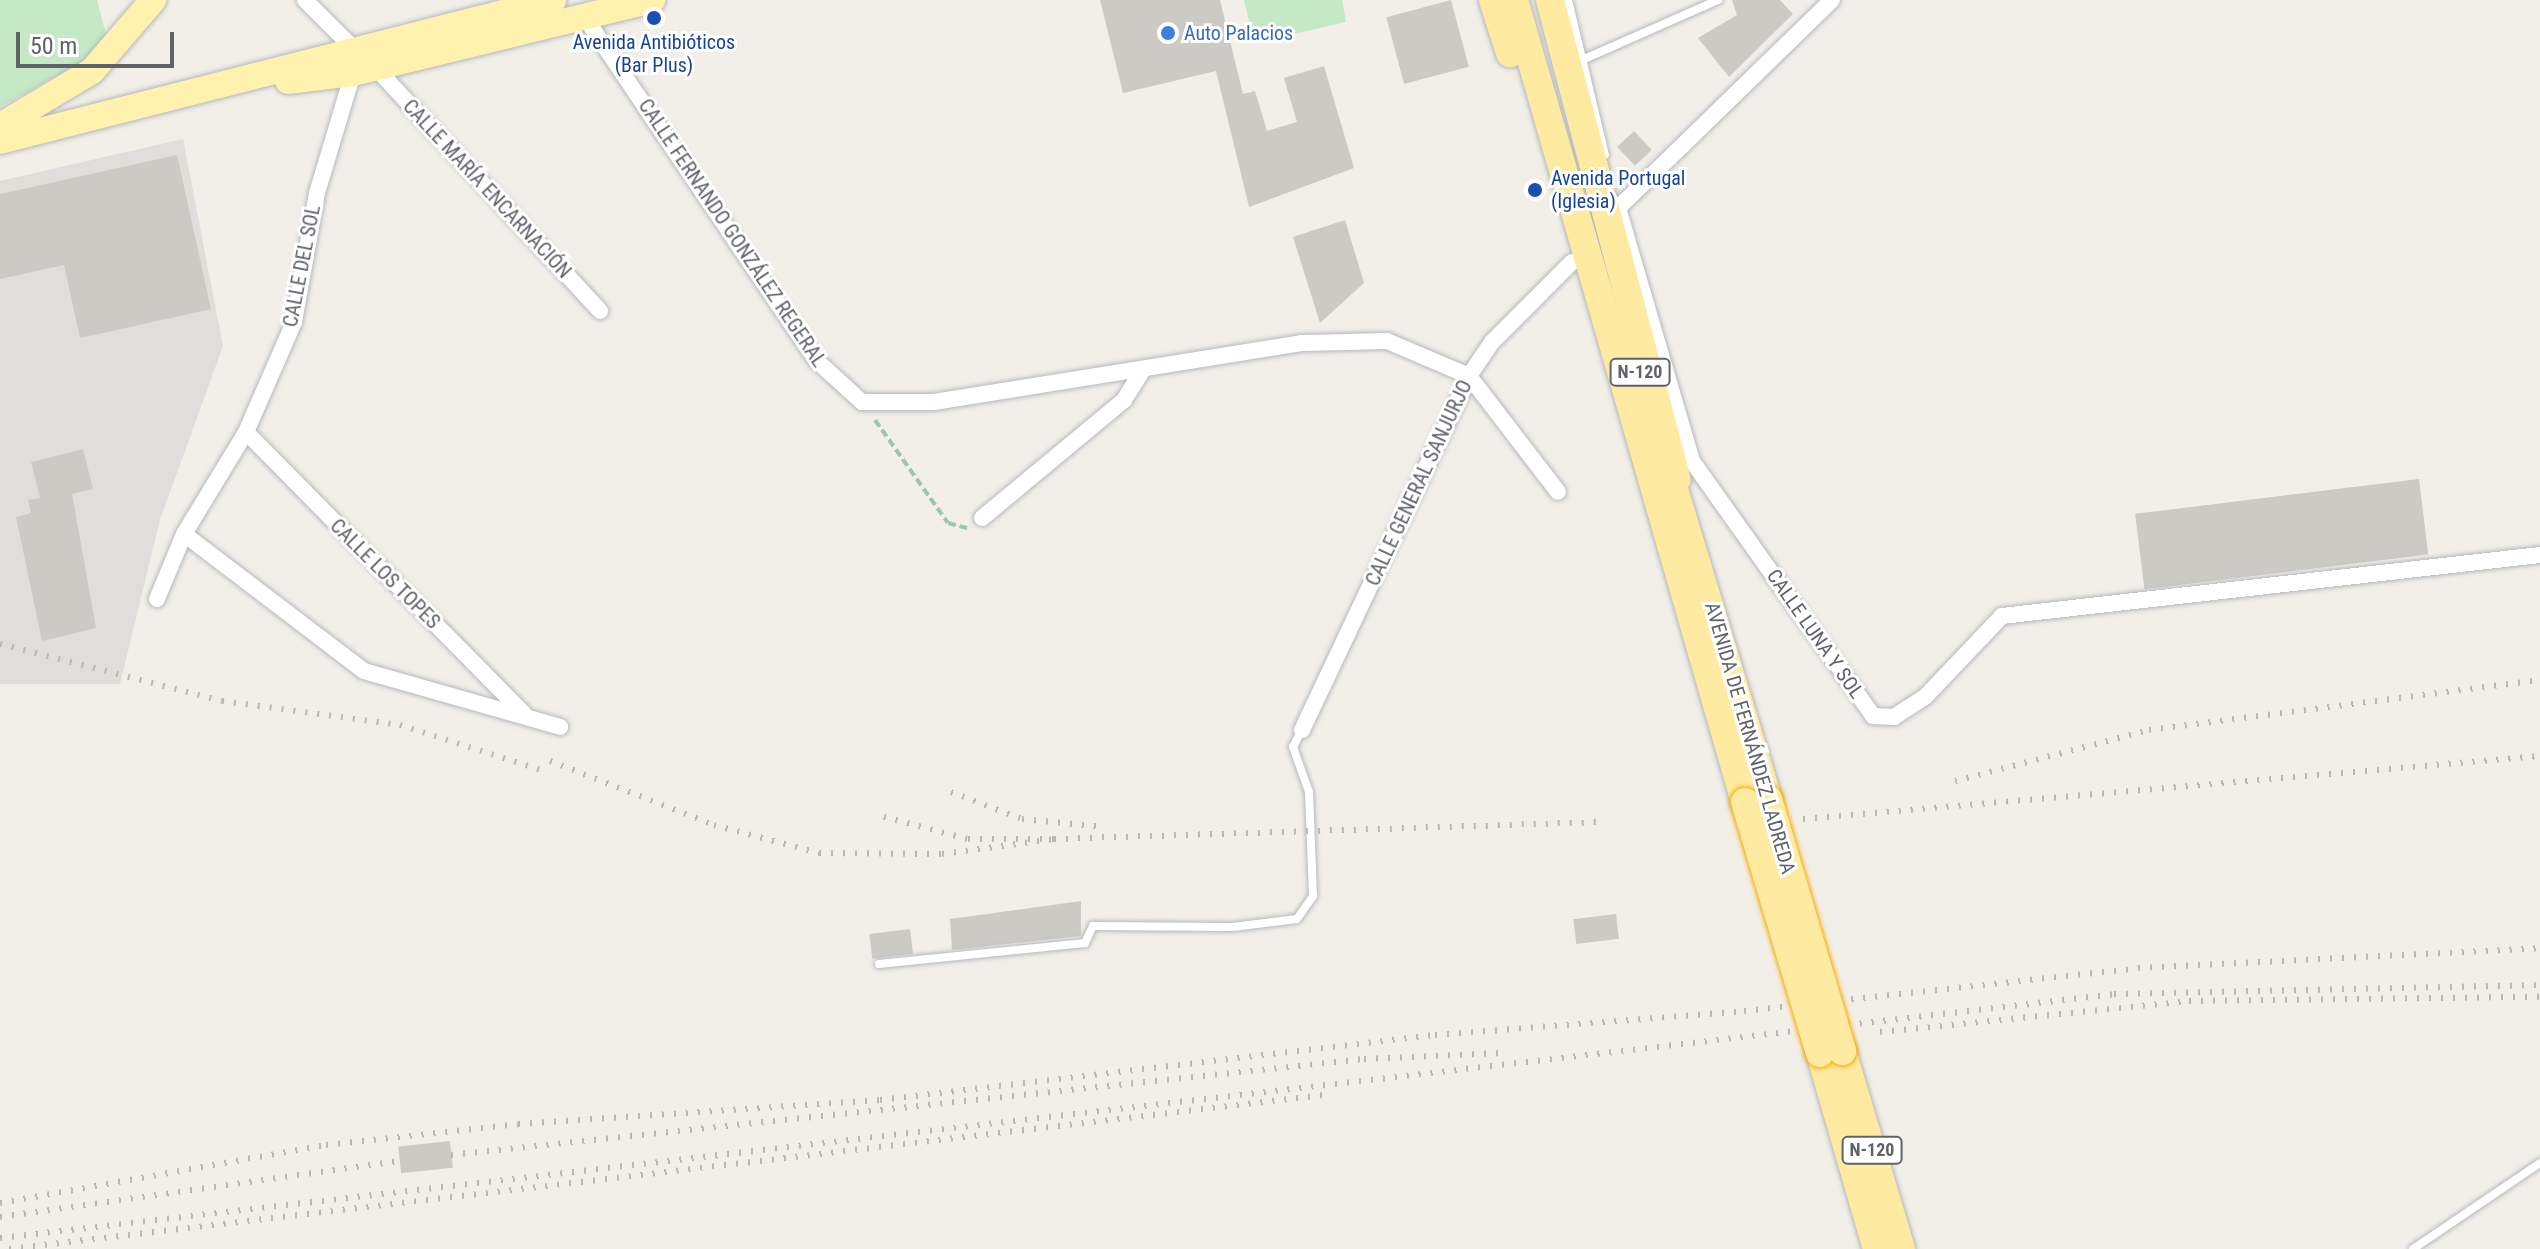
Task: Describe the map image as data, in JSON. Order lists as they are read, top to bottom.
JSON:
{
  "streets": {
    "highway": ["N-120", "AVENIDA DE FERNÁNDEZ LADREDA"],
    "street": [
      "CALLE MARÍA ENCARNACIÓN",
      "CALLE FERNANDO GONZÁLEZ REGERAL",
      "CALLE DEL SOL",
      "CALLE GENERAL SANJURJO",
      "CALLE LOS TOPES",
      "CALLE LUNA Y SOL"
    ]
  },
  "crossings": [
    ["CALLE MARÍA ENCARNACIÓN", "CALLE DEL SOL"],
    ["CALLE DEL SOL", "CALLE LOS TOPES"],
    ["N-120", "CALLE GENERAL SANJURJO"],
    ["N-120", "AVENIDA DE FERNÁNDEZ LADREDA"],
    ["CALLE GENERAL SANJURJO", "AVENIDA DE FERNÁNDEZ LADREDA"]
  ],
  "places": ["Avenida Antibióticos (Bar Plus)", "Auto Palacios", "Avenida Portugal (Iglesia)"],
  "scale_bar": "50 m"
}
